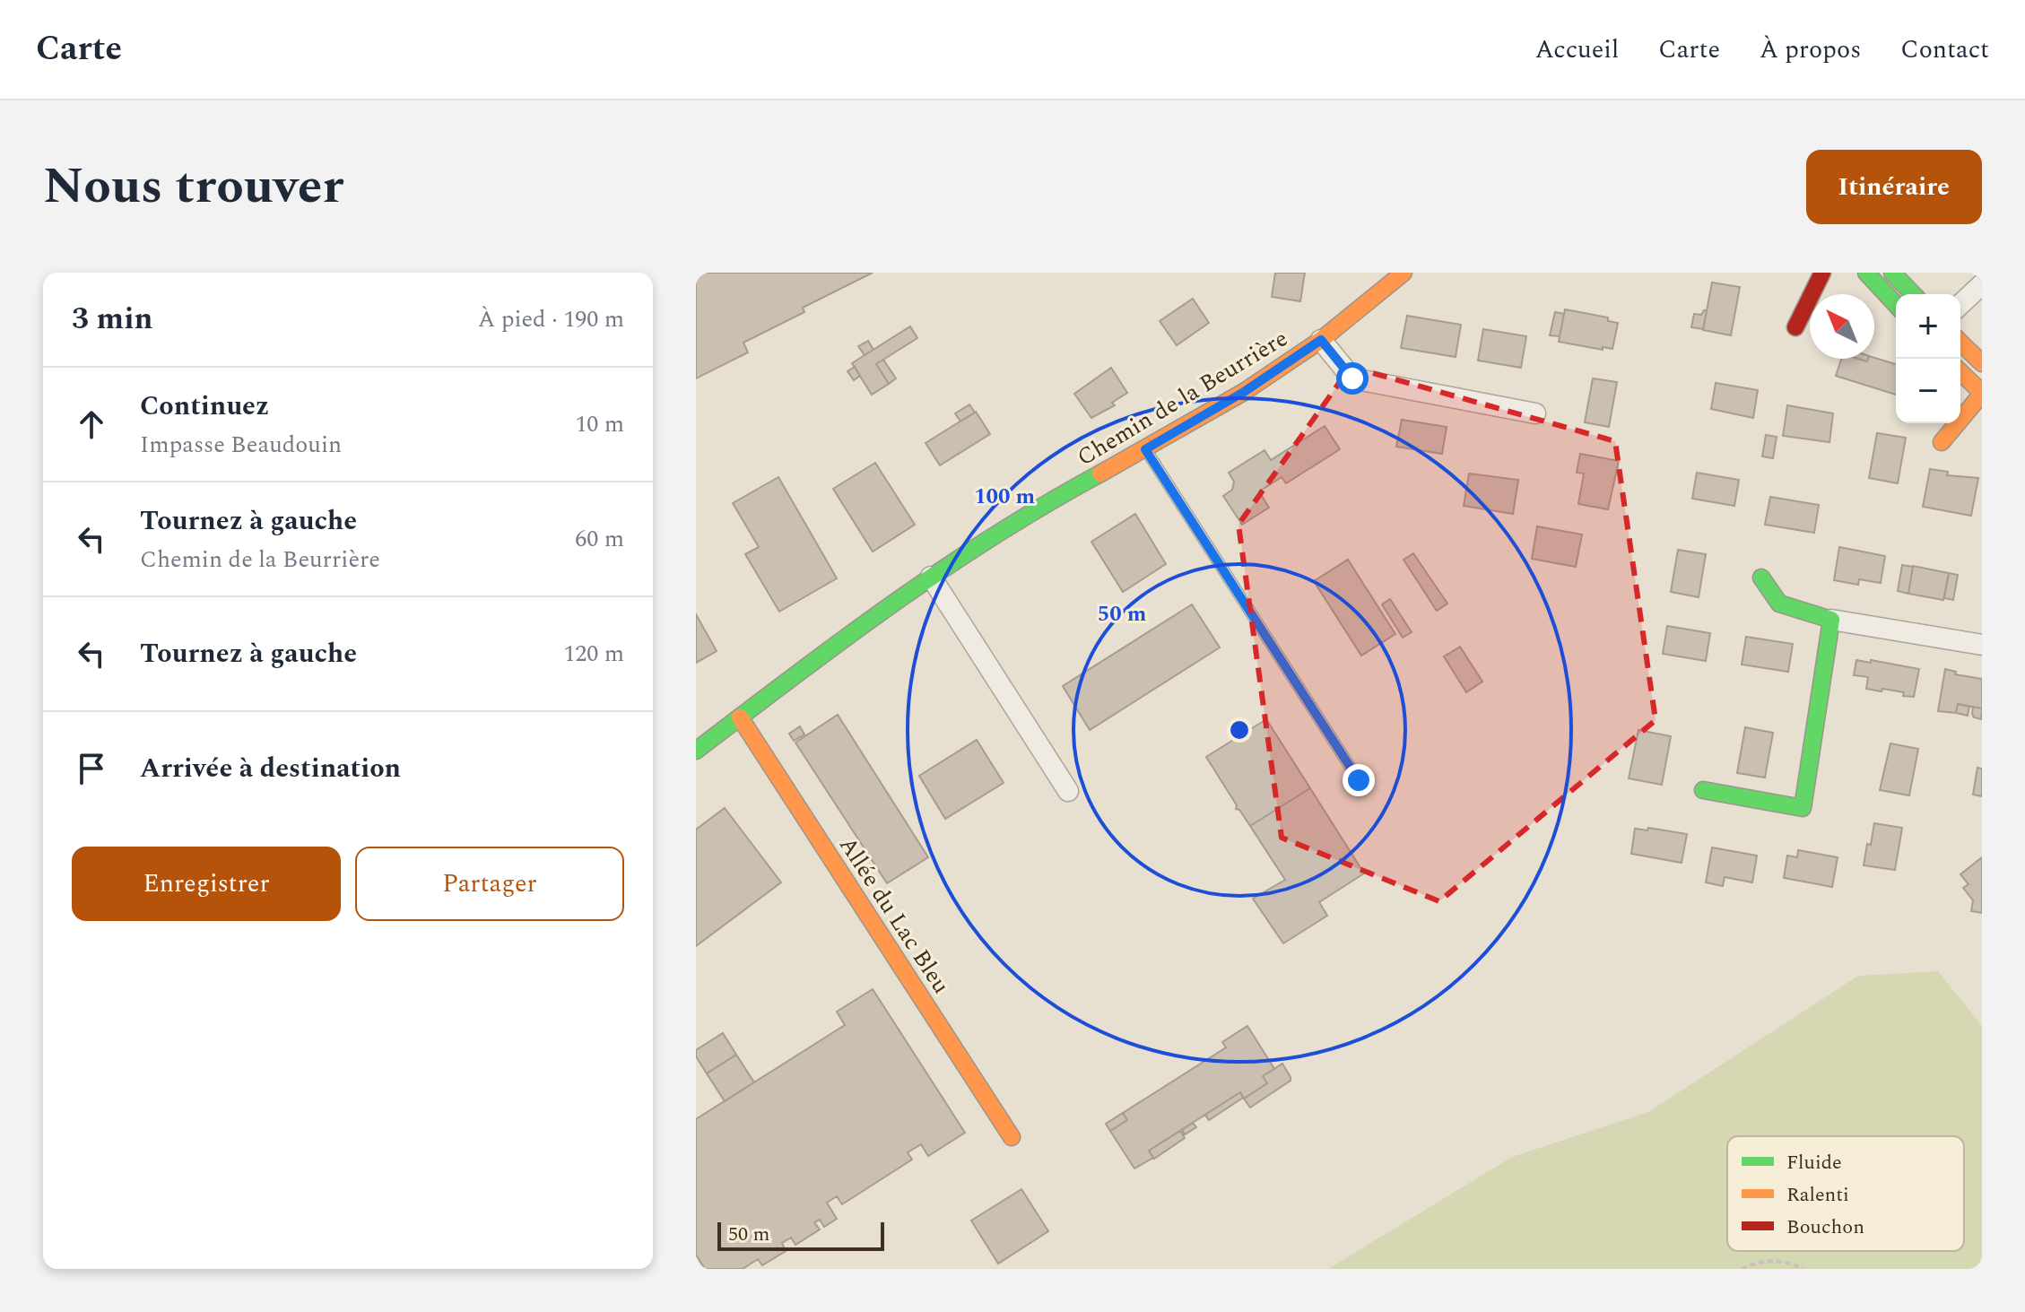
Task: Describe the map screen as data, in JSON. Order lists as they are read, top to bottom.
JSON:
{
  "streets": {
    "street": ["Chemin de la Beurrière", "Allée du Lac Bleu"]
  },
  "crossings": [
    ["Chemin de la Beurrière", "Allée du Lac Bleu"]
  ],
  "legend": ["Fluide", "Ralenti", "Bouchon"],
  "scale_bar": "50 m",
  "north": "top left",
  "page": {
    "header": "Carte",
    "nav": [
      "Accueil",
      "Carte",
      "À propos",
      "Contact"
    ],
    "title": "Nous trouver",
    "buttons": [
      "Itinéraire",
      ["Enregistrer", "Partager"]
    ],
    "heading": ["3 min", "À pied · 190 m"],
    "map_buttons": ["+", "−"],
    "list": [
      ["Continuez", "Impasse Beaudouin", "10 m"],
      ["Tournez à gauche", "Chemin de la Beurrière", "60 m"],
      ["Tournez à gauche", "120 m"],
      "Arrivée à destination"
    ],
    "scale": "50 m"
  },
  "rings": ["100 m", "50 m"]
}
